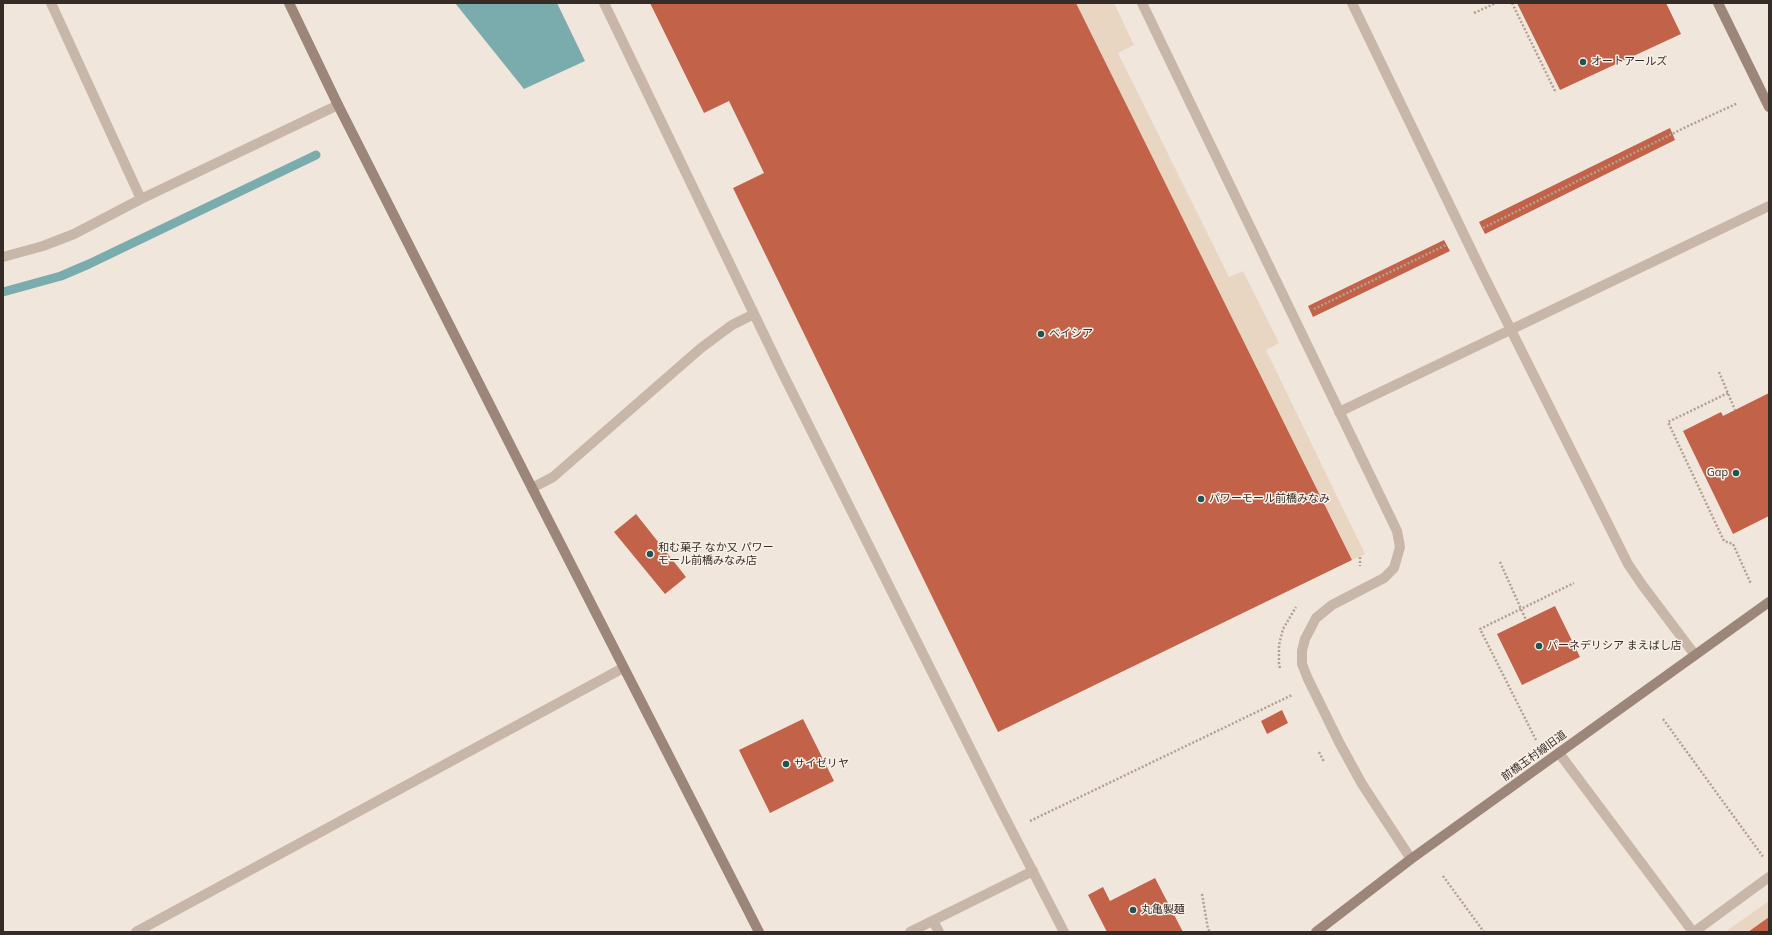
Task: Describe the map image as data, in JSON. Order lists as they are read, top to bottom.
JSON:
{
  "streets": {
    "street": ["前橋玉村線旧道"]
  },
  "places": [
    "オートアールズ",
    "ベイシア",
    "Gap",
    "パワーモール前橋みなみ",
    "和む菓子 なか又 パワー モール前橋みなみ店",
    "パーネデリシア まえばし店",
    "サイゼリヤ",
    "丸亀製麺"
  ]
}
